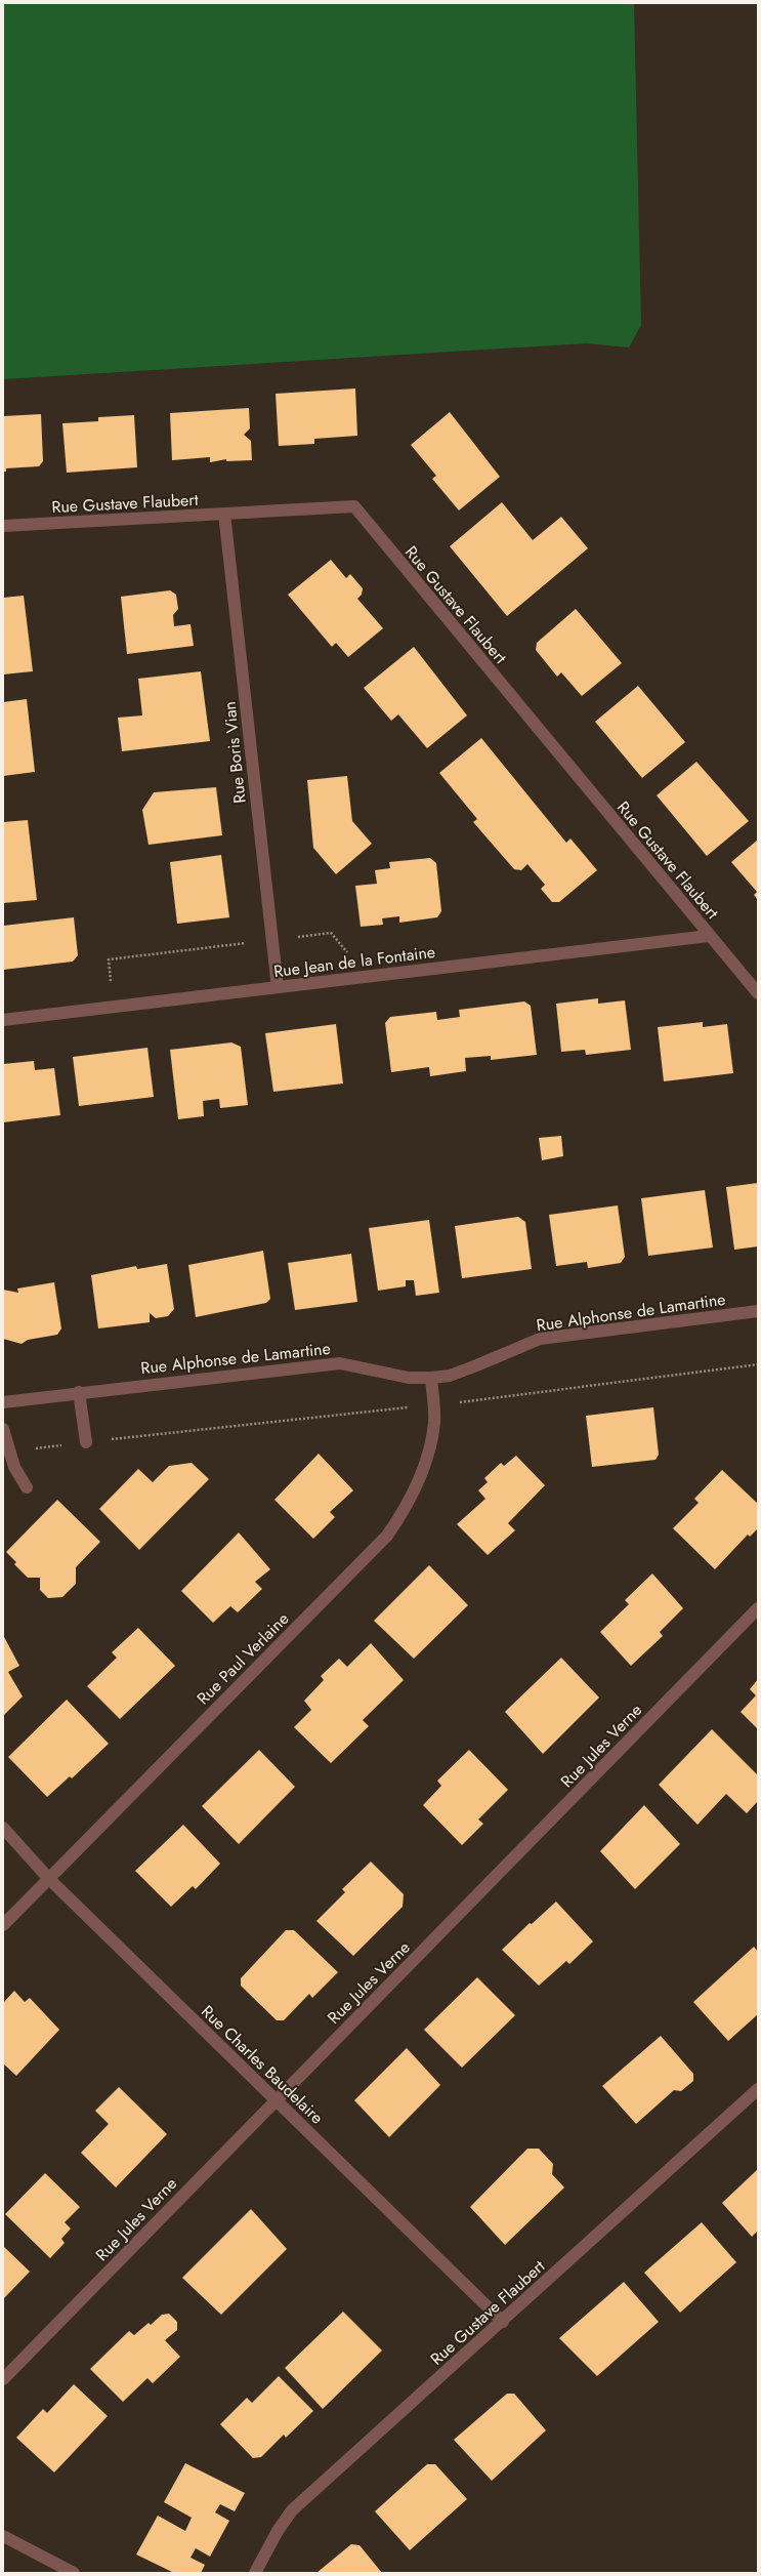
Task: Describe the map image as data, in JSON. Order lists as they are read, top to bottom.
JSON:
{
  "streets": {
    "street": [
      "Rue Gustave Flaubert",
      "Rue Boris Vian",
      "Rue Jean de la Fontaine",
      "Rue Alphonse de Lamartine",
      "Rue Paul Verlaine",
      "Rue Jules Verne",
      "Rue Charles Baudelaire"
    ]
  },
  "crossings": [
    ["Rue Gustave Flaubert", "Rue Boris Vian"],
    ["Rue Gustave Flaubert", "Rue Jean de la Fontaine"],
    ["Rue Gustave Flaubert", "Rue Charles Baudelaire"],
    ["Rue Boris Vian", "Rue Jean de la Fontaine"],
    ["Rue Alphonse de Lamartine", "Rue Paul Verlaine"],
    ["Rue Paul Verlaine", "Rue Charles Baudelaire"],
    ["Rue Jules Verne", "Rue Charles Baudelaire"]
  ]
}
